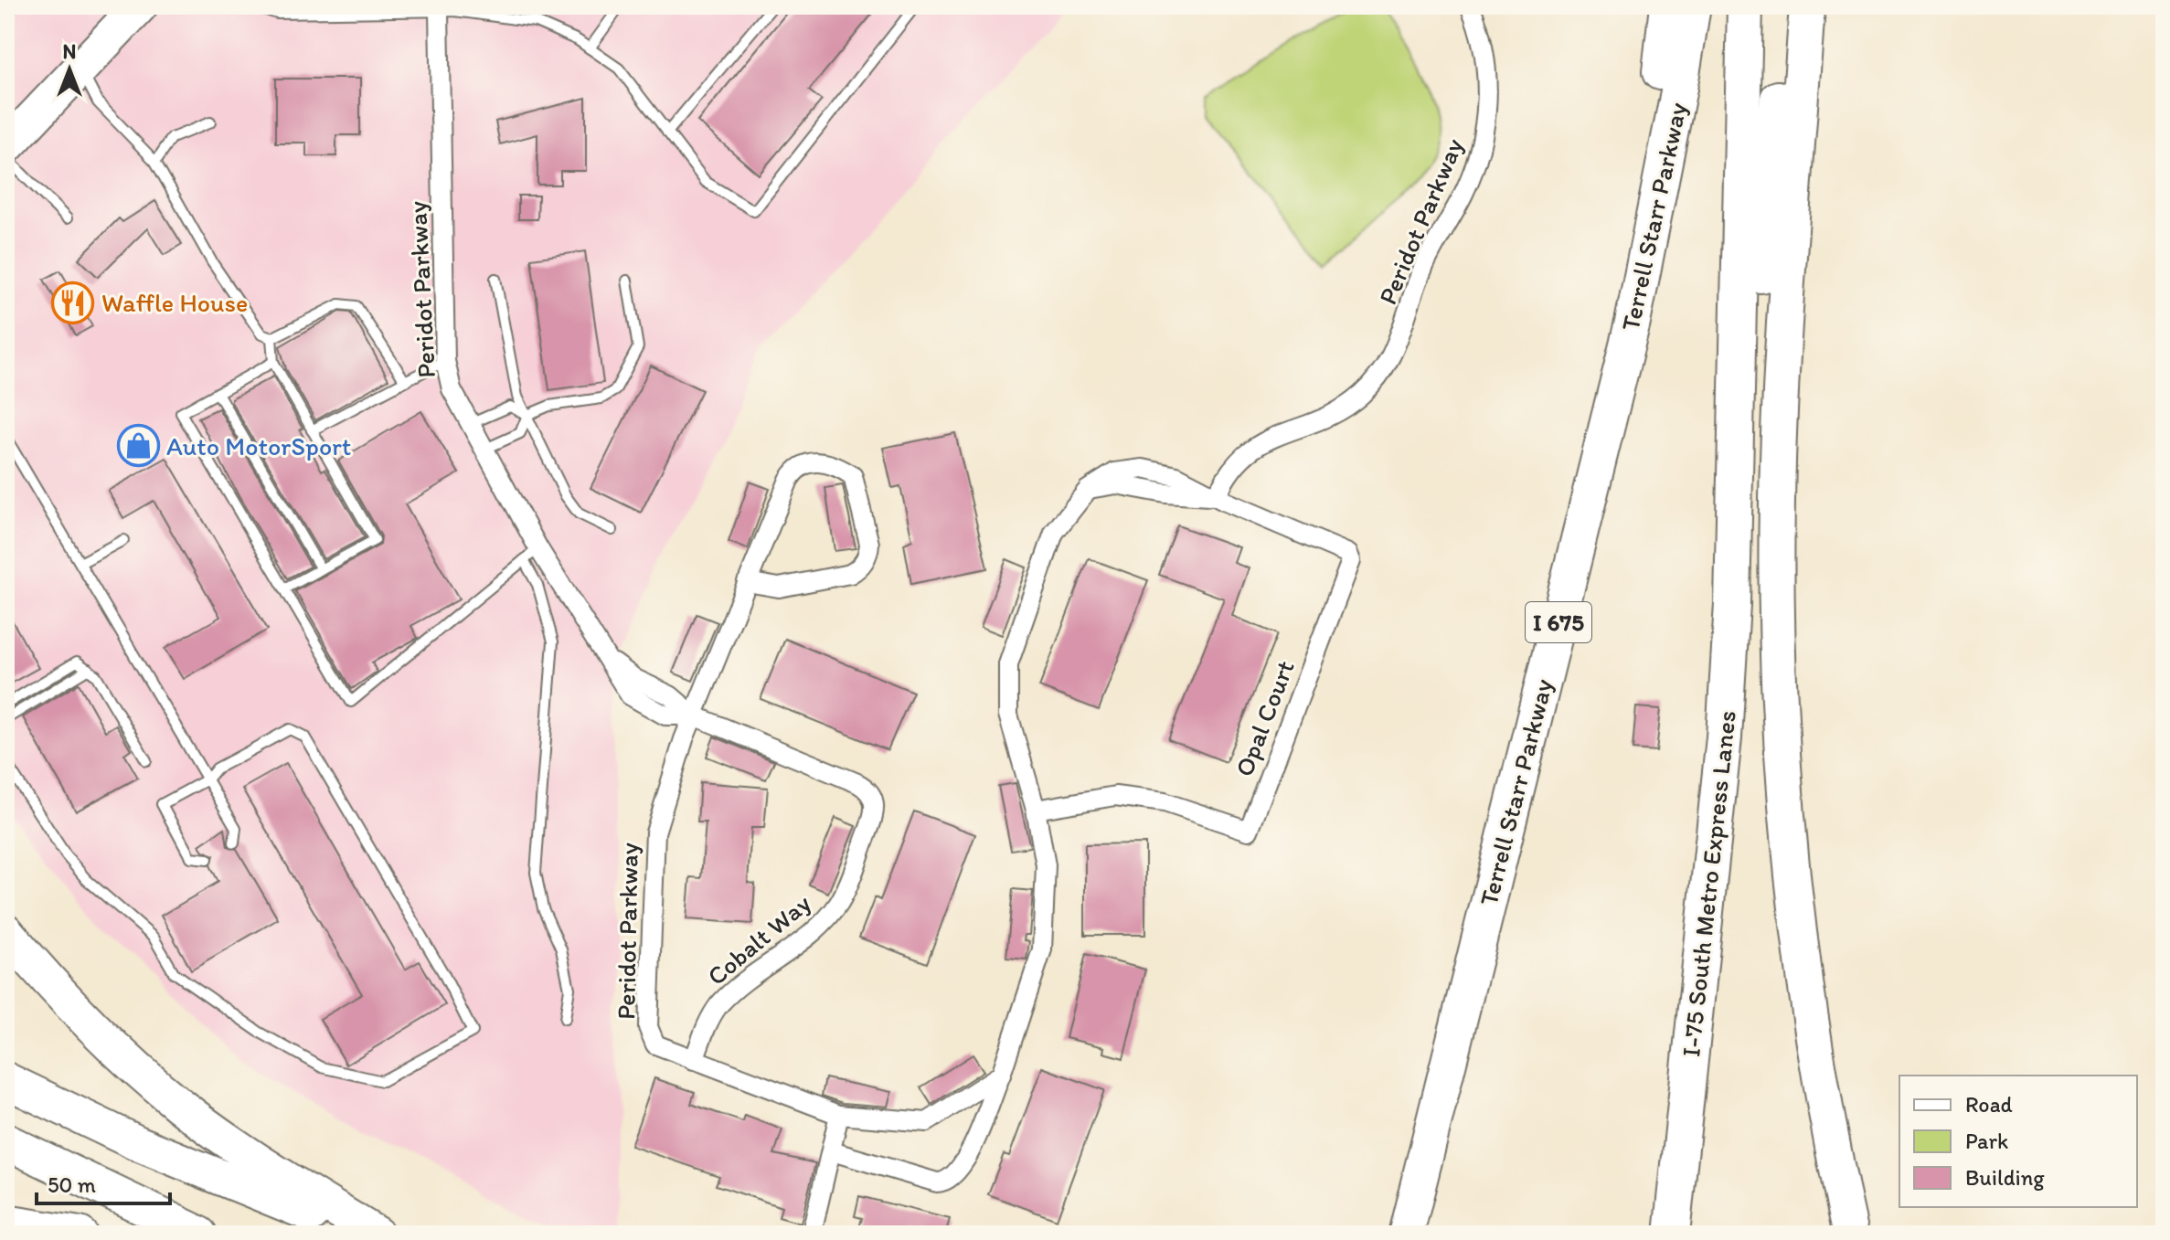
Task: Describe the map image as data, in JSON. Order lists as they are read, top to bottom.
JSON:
{
  "streets": {
    "highway": ["Terrell Starr Parkway", "I 675", "I-75 South Metro Express Lanes"],
    "street": ["Peridot Parkway", "Opal Court", "Cobalt Way"]
  },
  "crossings": [
    ["Peridot Parkway", "Opal Court"],
    ["Peridot Parkway", "Cobalt Way"]
  ],
  "places": {
    "restaurant": ["Waffle House"],
    "shop": ["Auto MotorSport"]
  },
  "legend": ["Road", "Park", "Building"],
  "scale_bar": "50 m",
  "north": "top"
}
